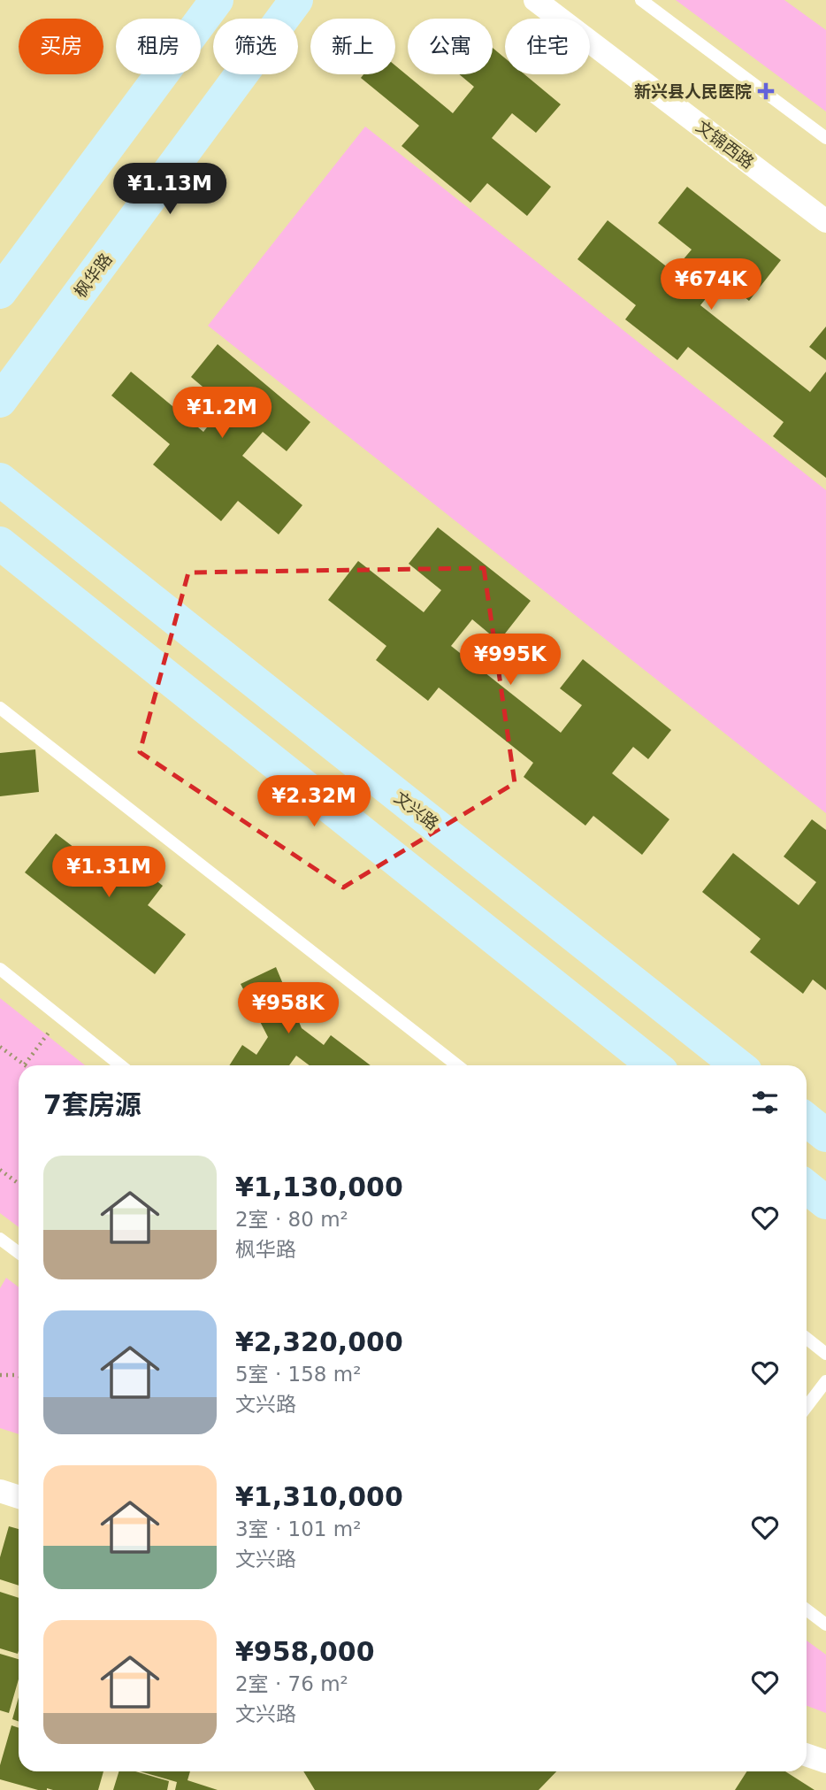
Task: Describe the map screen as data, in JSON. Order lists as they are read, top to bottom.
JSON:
{
  "streets": {
    "street": ["文锦西路", "枫华路", "文兴路"]
  },
  "places": {
    "health": ["新兴县人民医院"]
  },
  "page": {
    "chip": [
      "买房",
      "租房",
      "筛选",
      "新上",
      "公寓",
      "住宅"
    ],
    "price": [
      "¥1.13M",
      "¥674K",
      "¥1.2M",
      "¥995K",
      "¥2.32M",
      "¥1.31M",
      "¥958K"
    ],
    "heading": "7套房源",
    "list": [
      {
        "name": "¥1,130,000",
        "note": "2室 · 80 m² · 枫华路"
      },
      {
        "name": "¥2,320,000",
        "note": "5室 · 158 m² · 文兴路"
      },
      {
        "name": "¥1,310,000",
        "note": "3室 · 101 m² · 文兴路"
      },
      {
        "name": "¥958,000",
        "note": "2室 · 76 m² · 文兴路"
      }
    ]
  }
}
